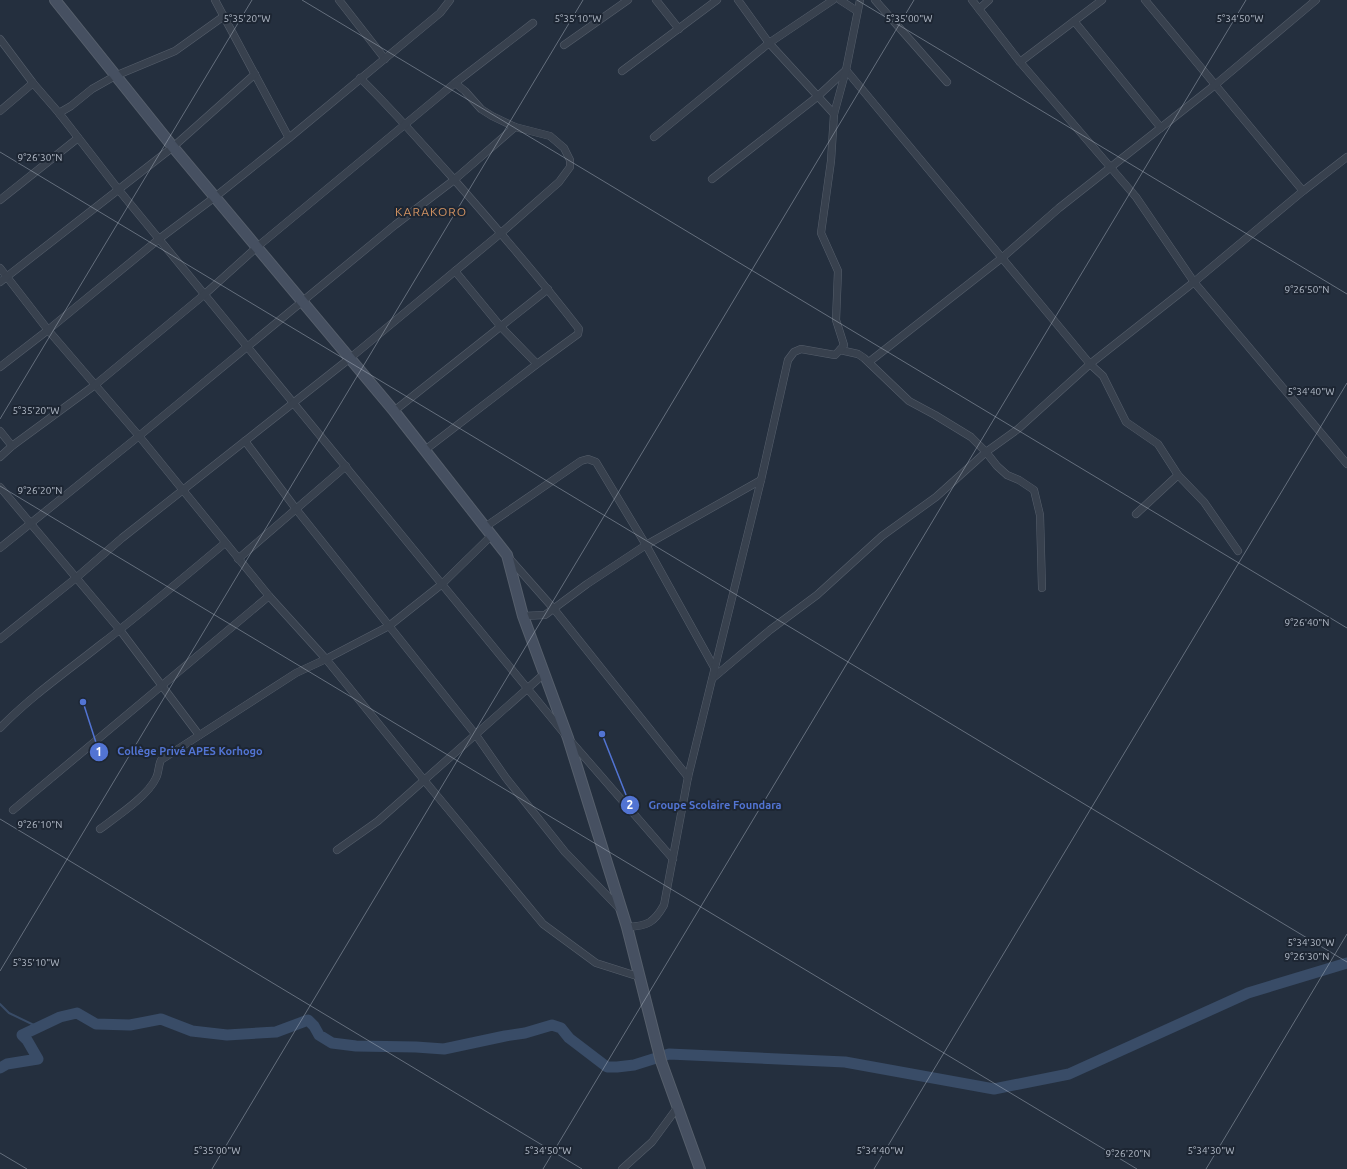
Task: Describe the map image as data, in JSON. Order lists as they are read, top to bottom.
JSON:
{
  "districts": ["KARAKORO"],
  "places": ["Collège Privé APES Korhogo", "Groupe Scolaire Foundara"],
  "coordinates": [
    "5°35'20\"W",
    "5°35'10\"W",
    "5°35'00\"W",
    "5°34'50\"W",
    "9°26'30\"N",
    "9°26'50\"N",
    "5°34'40\"W",
    "9°26'20\"N",
    "9°26'40\"N",
    "9°26'10\"N",
    "5°34'30\"W"
  ]
}
